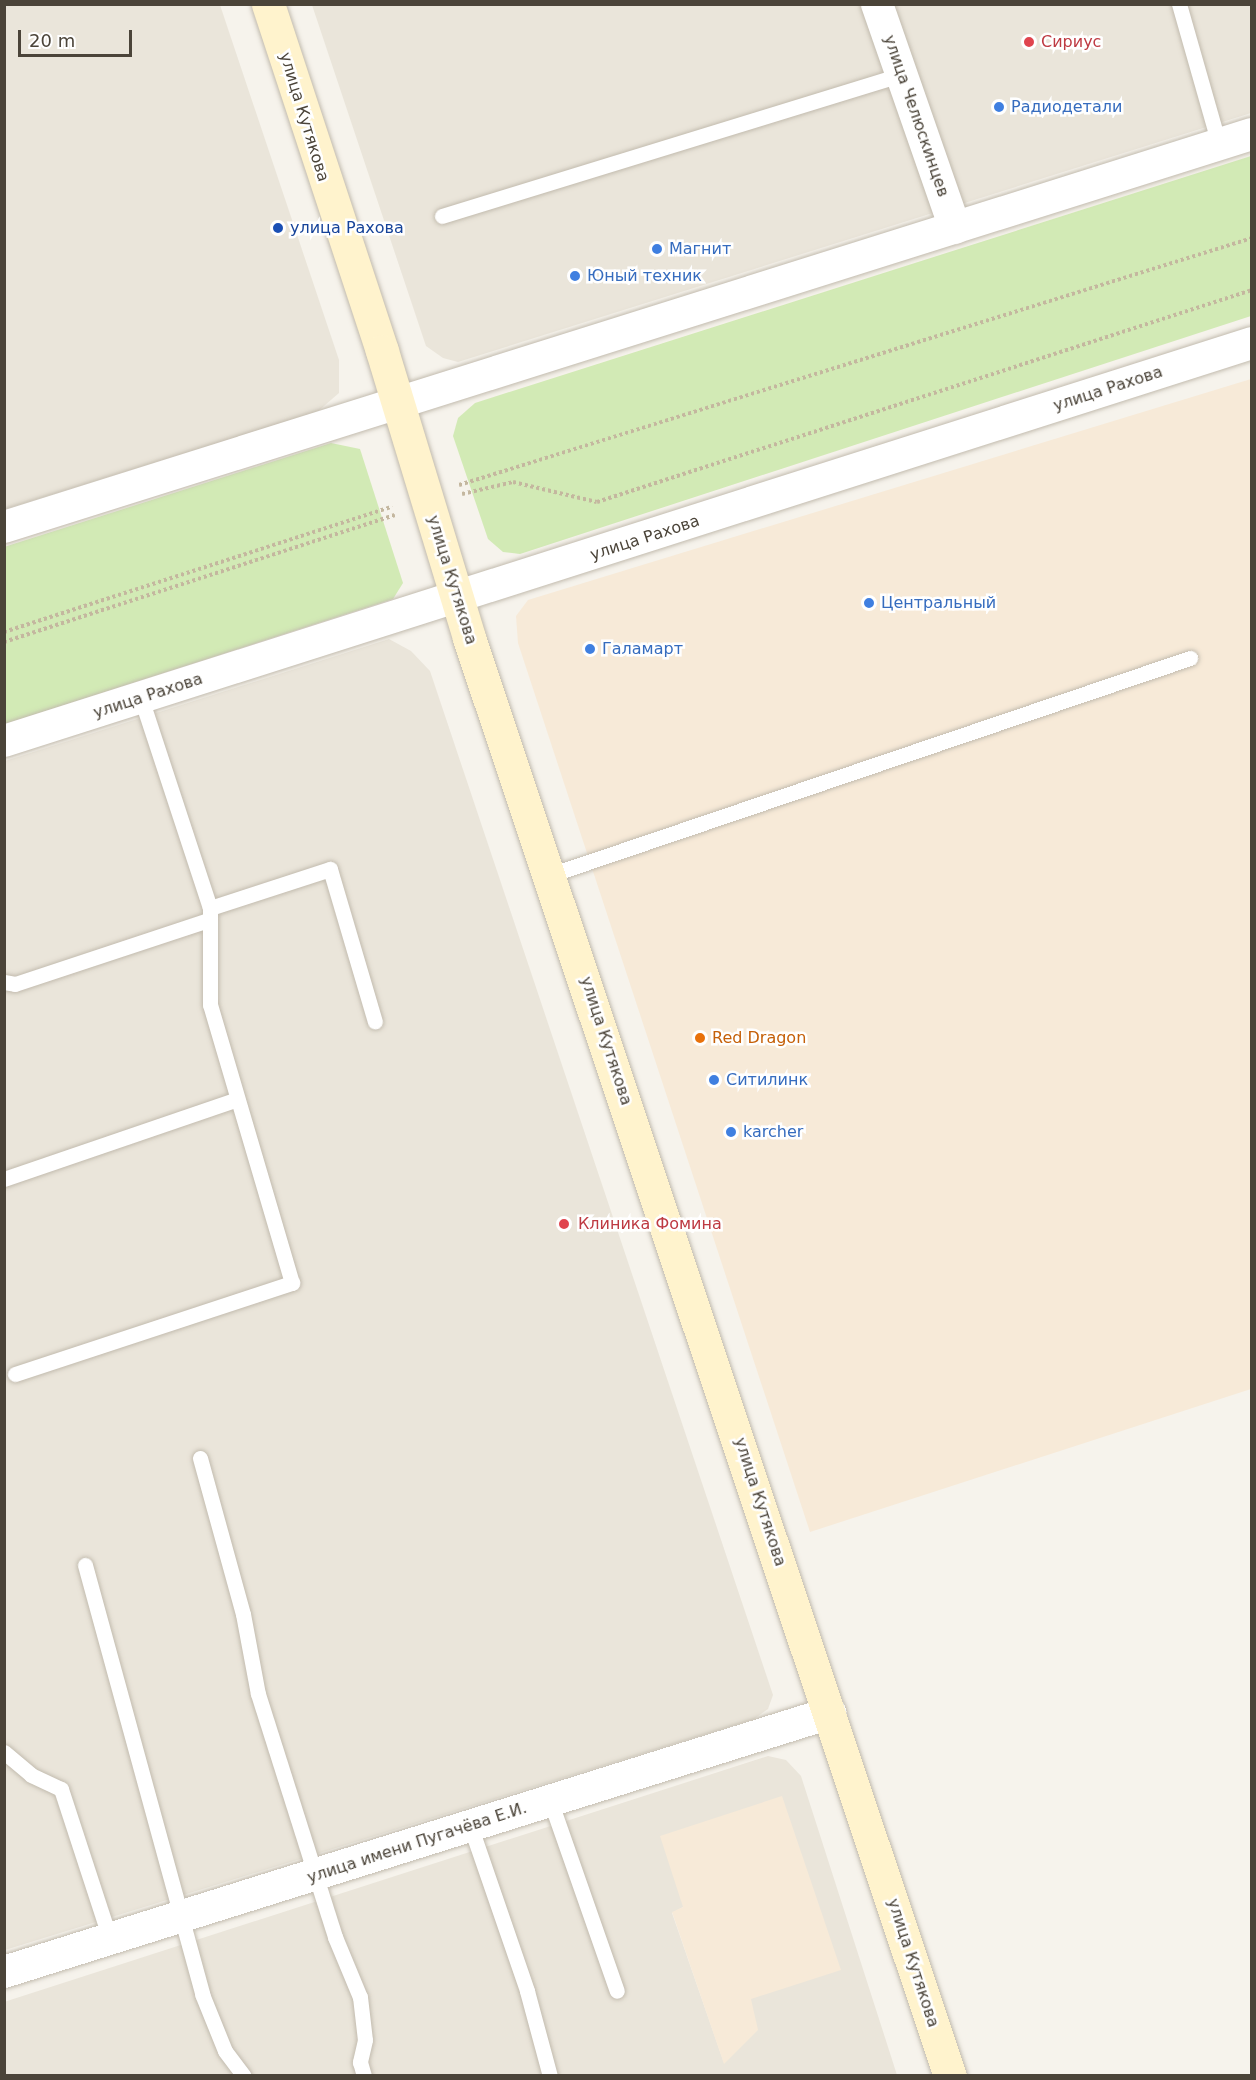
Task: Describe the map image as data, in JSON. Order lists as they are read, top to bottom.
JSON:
{
  "streets": {
    "street": [
      "улица Челюскинцев",
      "улица Кутякова",
      "улица Рахова",
      "улица имени Пугачёва Е.И."
    ]
  },
  "crossings": [
    ["улица Кутякова", "улица Рахова"],
    ["улица Кутякова", "улица имени Пугачёва Е.И."]
  ],
  "places": [
    "Сириус",
    "Радиодетали",
    "улица Рахова",
    "Магнит",
    "Юный техник",
    "Центральный",
    "Галамарт",
    "Red Dragon",
    "Ситилинк",
    "karcher",
    "Клиника Фомина"
  ],
  "scale_bar": "20 m"
}
